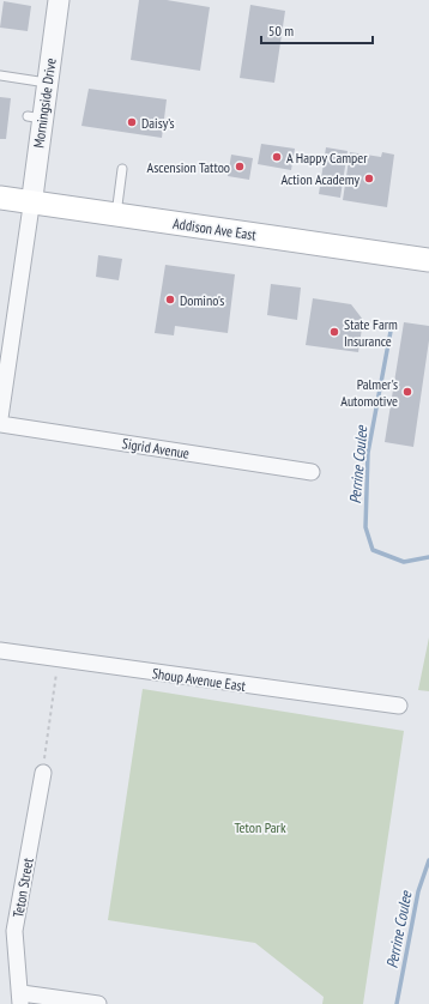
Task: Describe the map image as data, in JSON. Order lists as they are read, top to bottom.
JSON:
{
  "streets": {
    "main road": ["Addison Ave East"],
    "street": [
      "Morningside Drive",
      "Sigrid Avenue",
      "Shoup Avenue East",
      "Teton Street"
    ]
  },
  "crossings": [
    ["Morningside Drive", "Addison Ave East"]
  ],
  "water": ["Perrine Coulee"],
  "parks": ["Teton Park"],
  "places": [
    "Daisy’s",
    "A Happy Camper",
    "Ascension Tattoo",
    "Action Academy",
    "Domino's",
    "State Farm Insurance",
    "Palmer's Automotive"
  ],
  "scale_bar": "50 m"
}
